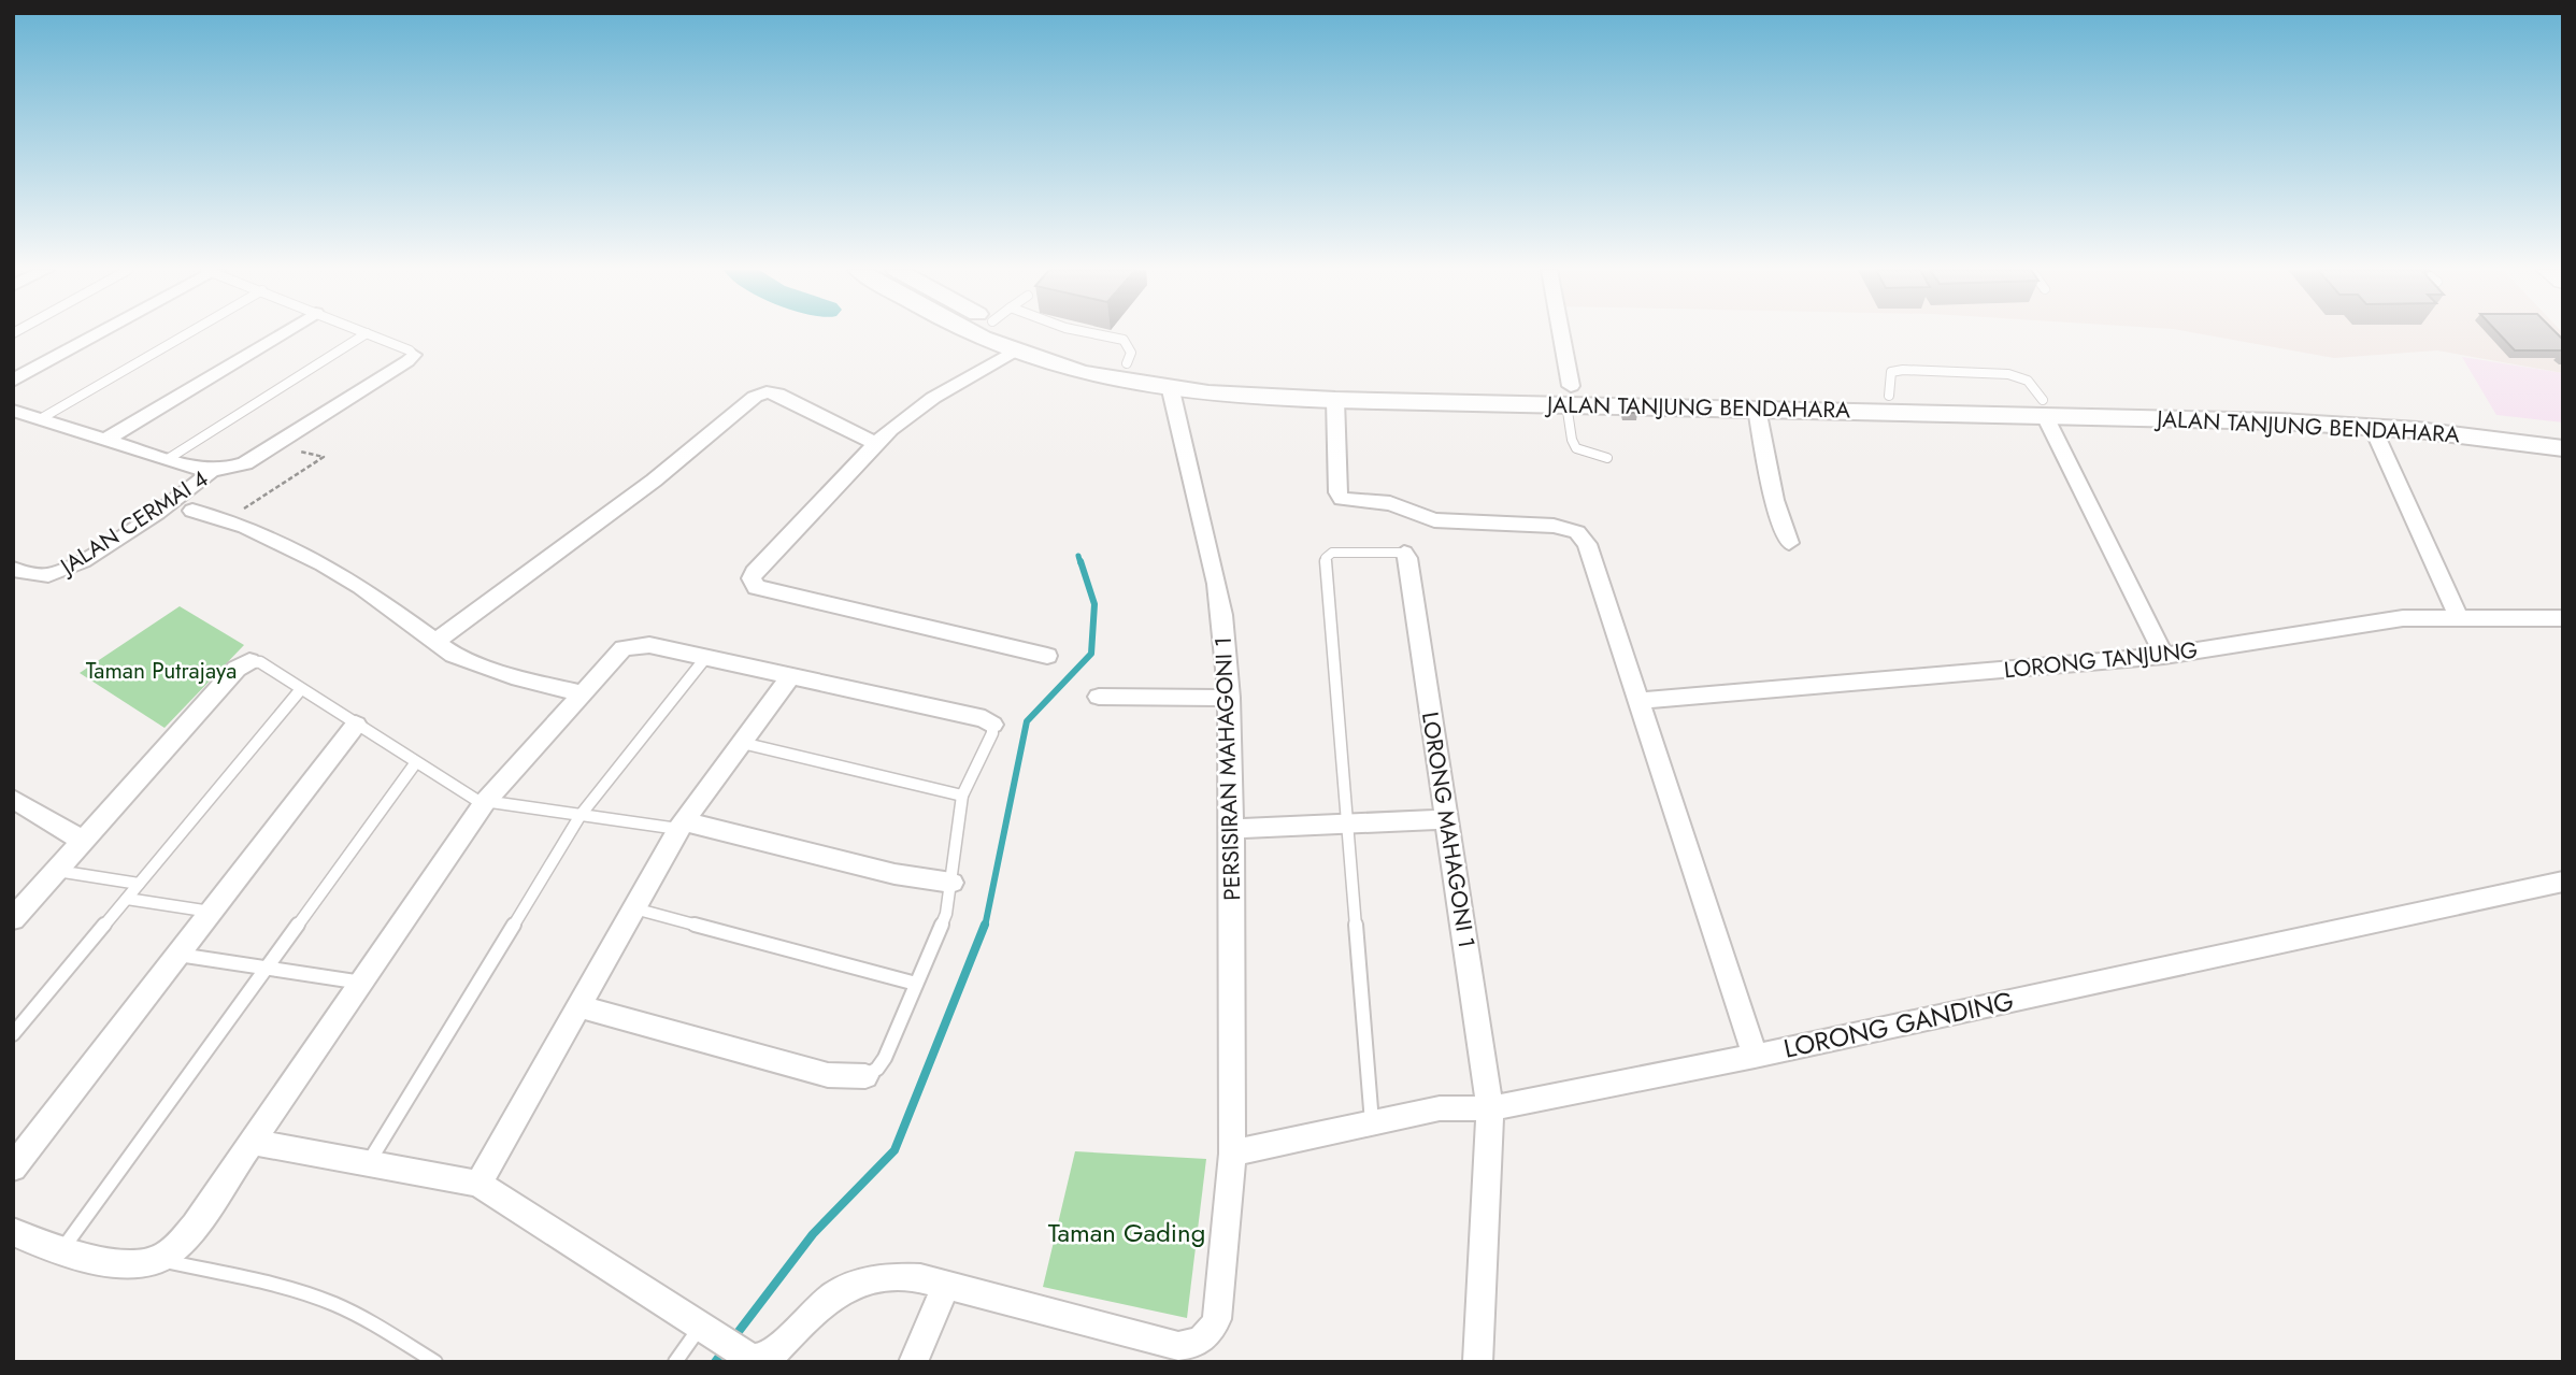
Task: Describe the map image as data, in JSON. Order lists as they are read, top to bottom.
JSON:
{
  "streets": {
    "main road": ["JALAN TANJUNG BENDAHARA"],
    "street": [
      "JALAN CERMAI 4",
      "LORONG TANJUNG",
      "PERSISIRAN MAHAGONI 1",
      "LORONG MAHAGONI 1",
      "LORONG GANDING"
    ]
  },
  "crossings": [
    ["JALAN TANJUNG BENDAHARA", "PERSISIRAN MAHAGONI 1"],
    ["PERSISIRAN MAHAGONI 1", "LORONG GANDING"],
    ["LORONG MAHAGONI 1", "LORONG GANDING"]
  ],
  "parks": ["Taman Putrajaya", "Taman Gading"]
}
